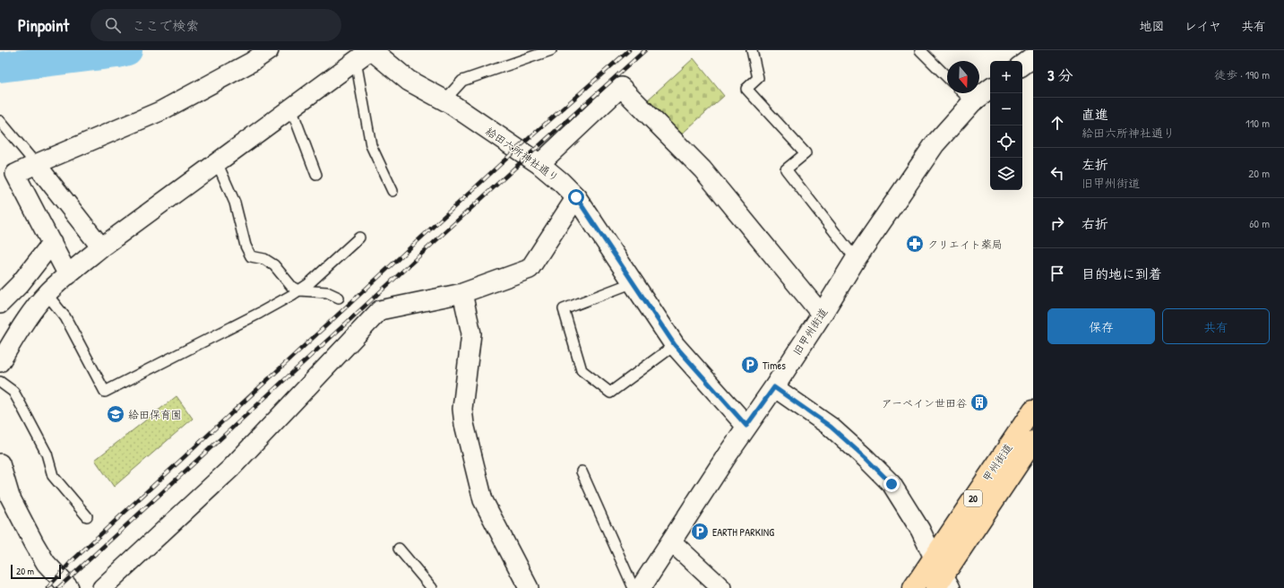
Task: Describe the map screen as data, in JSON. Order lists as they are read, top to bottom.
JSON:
{
  "streets": {
    "highway": ["甲州街道", "20"],
    "street": ["給田六所神社通り", "旧甲州街道"]
  },
  "crossings": [
    ["給田六所神社通り", "旧甲州街道"]
  ],
  "places": {
    "pharmacy": ["クリエイト薬局"],
    "parking": ["Times", "EARTH PARKING"],
    "building": ["アーベイン世田谷"],
    "school or university": ["給田保育園"]
  },
  "scale_bar": "20 m",
  "north": "bottom",
  "page": {
    "header": "Pinpoint",
    "search": "ここで検索",
    "nav": ["地図", "レイヤ", "共有"],
    "heading": ["3 分", "徒歩 · 190 m"],
    "map_buttons": ["+", "−"],
    "list": [
      ["直進", "給田六所神社通り", "110 m"],
      ["左折", "旧甲州街道", "20 m"],
      ["右折", "60 m"],
      "目的地に到着"
    ],
    "buttons": ["保存", "共有"],
    "scale": "20 m"
  }
}
